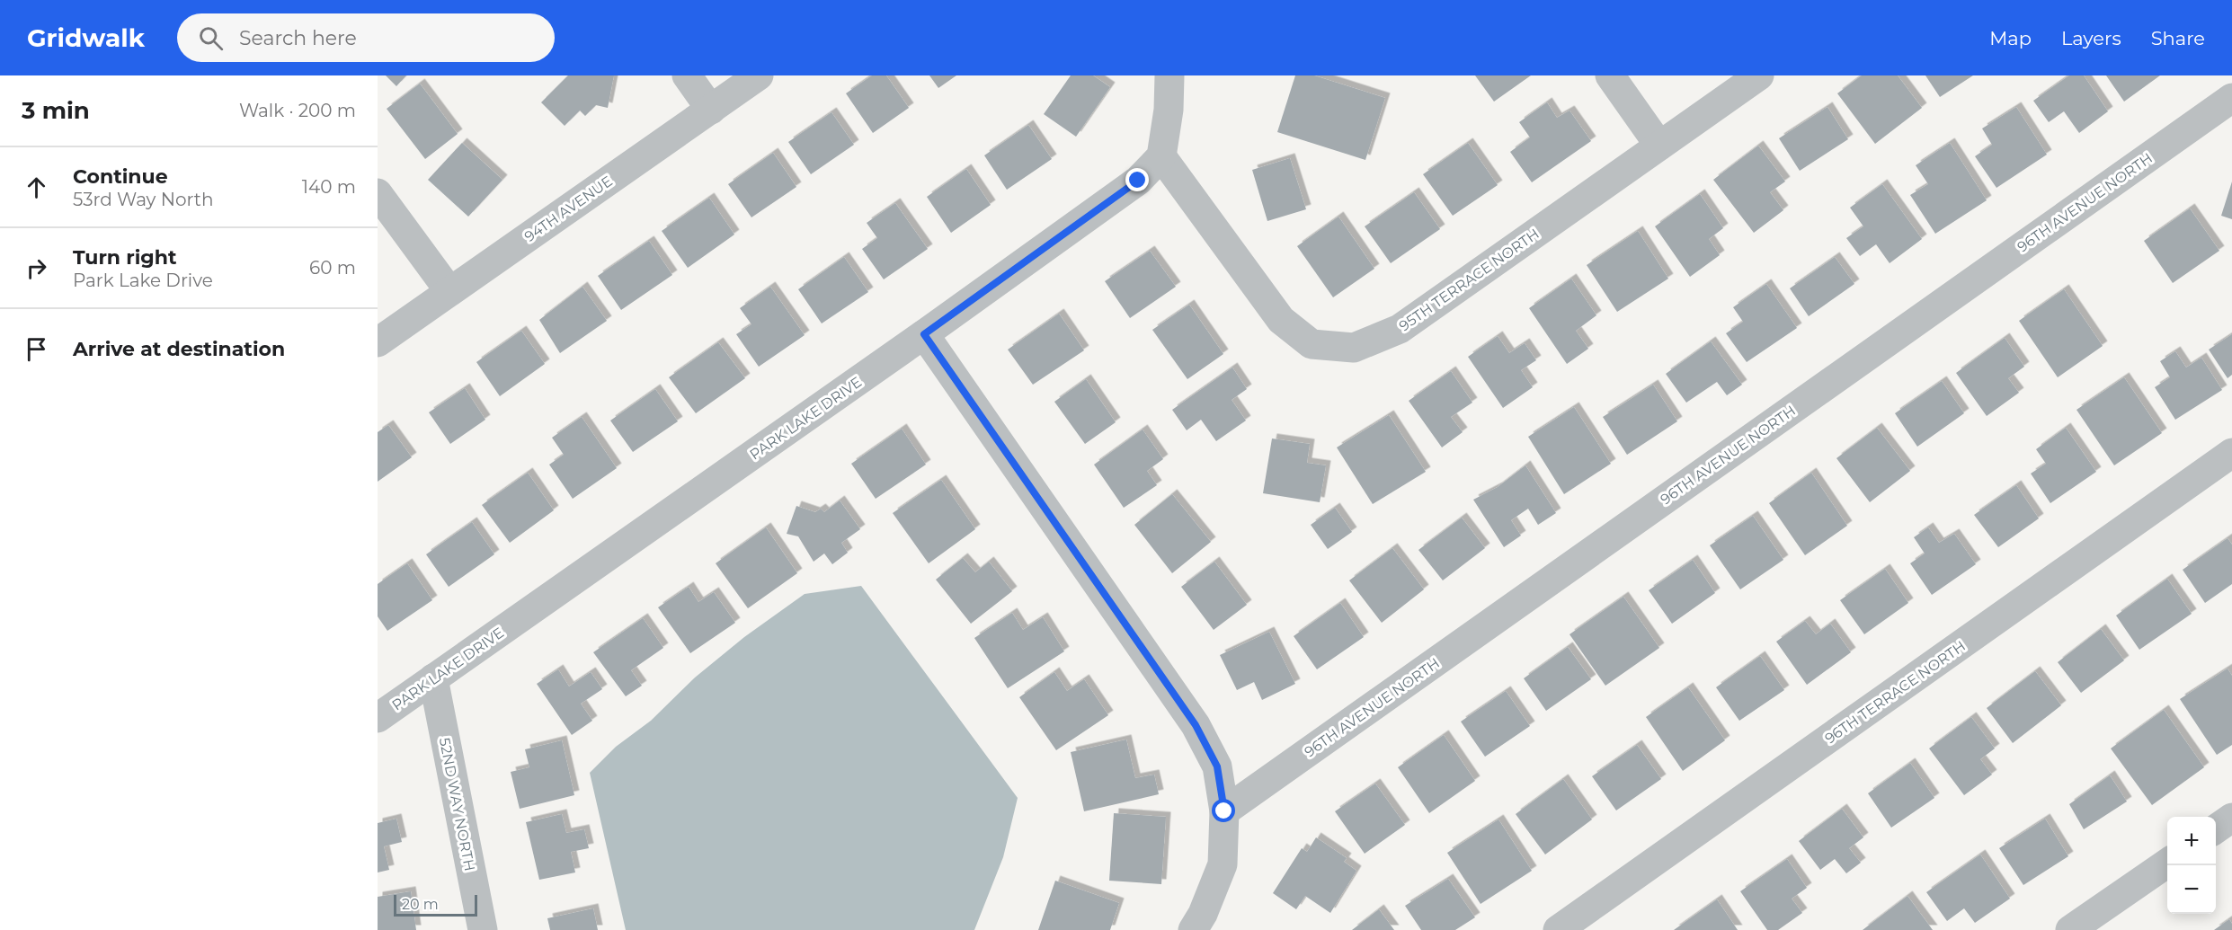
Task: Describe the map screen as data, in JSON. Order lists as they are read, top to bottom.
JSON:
{
  "streets": {
    "street": [
      "96TH AVENUE NORTH",
      "94TH AVENUE",
      "95TH TERRACE NORTH",
      "PARK LAKE DRIVE",
      "96TH TERRACE NORTH",
      "52ND WAY NORTH"
    ]
  },
  "crossings": [
    ["95TH TERRACE NORTH", "PARK LAKE DRIVE"],
    ["PARK LAKE DRIVE", "52ND WAY NORTH"]
  ],
  "scale_bar": "20 m",
  "page": {
    "header": "Gridwalk",
    "search": "Search here",
    "nav": ["Map", "Layers", "Share"],
    "heading": ["3 min", "Walk · 200 m"],
    "list": [
      ["Continue", "53rd Way North", "140 m"],
      ["Turn right", "Park Lake Drive", "60 m"],
      "Arrive at destination"
    ],
    "map_buttons": ["+", "−"],
    "scale": "20 m"
  }
}
